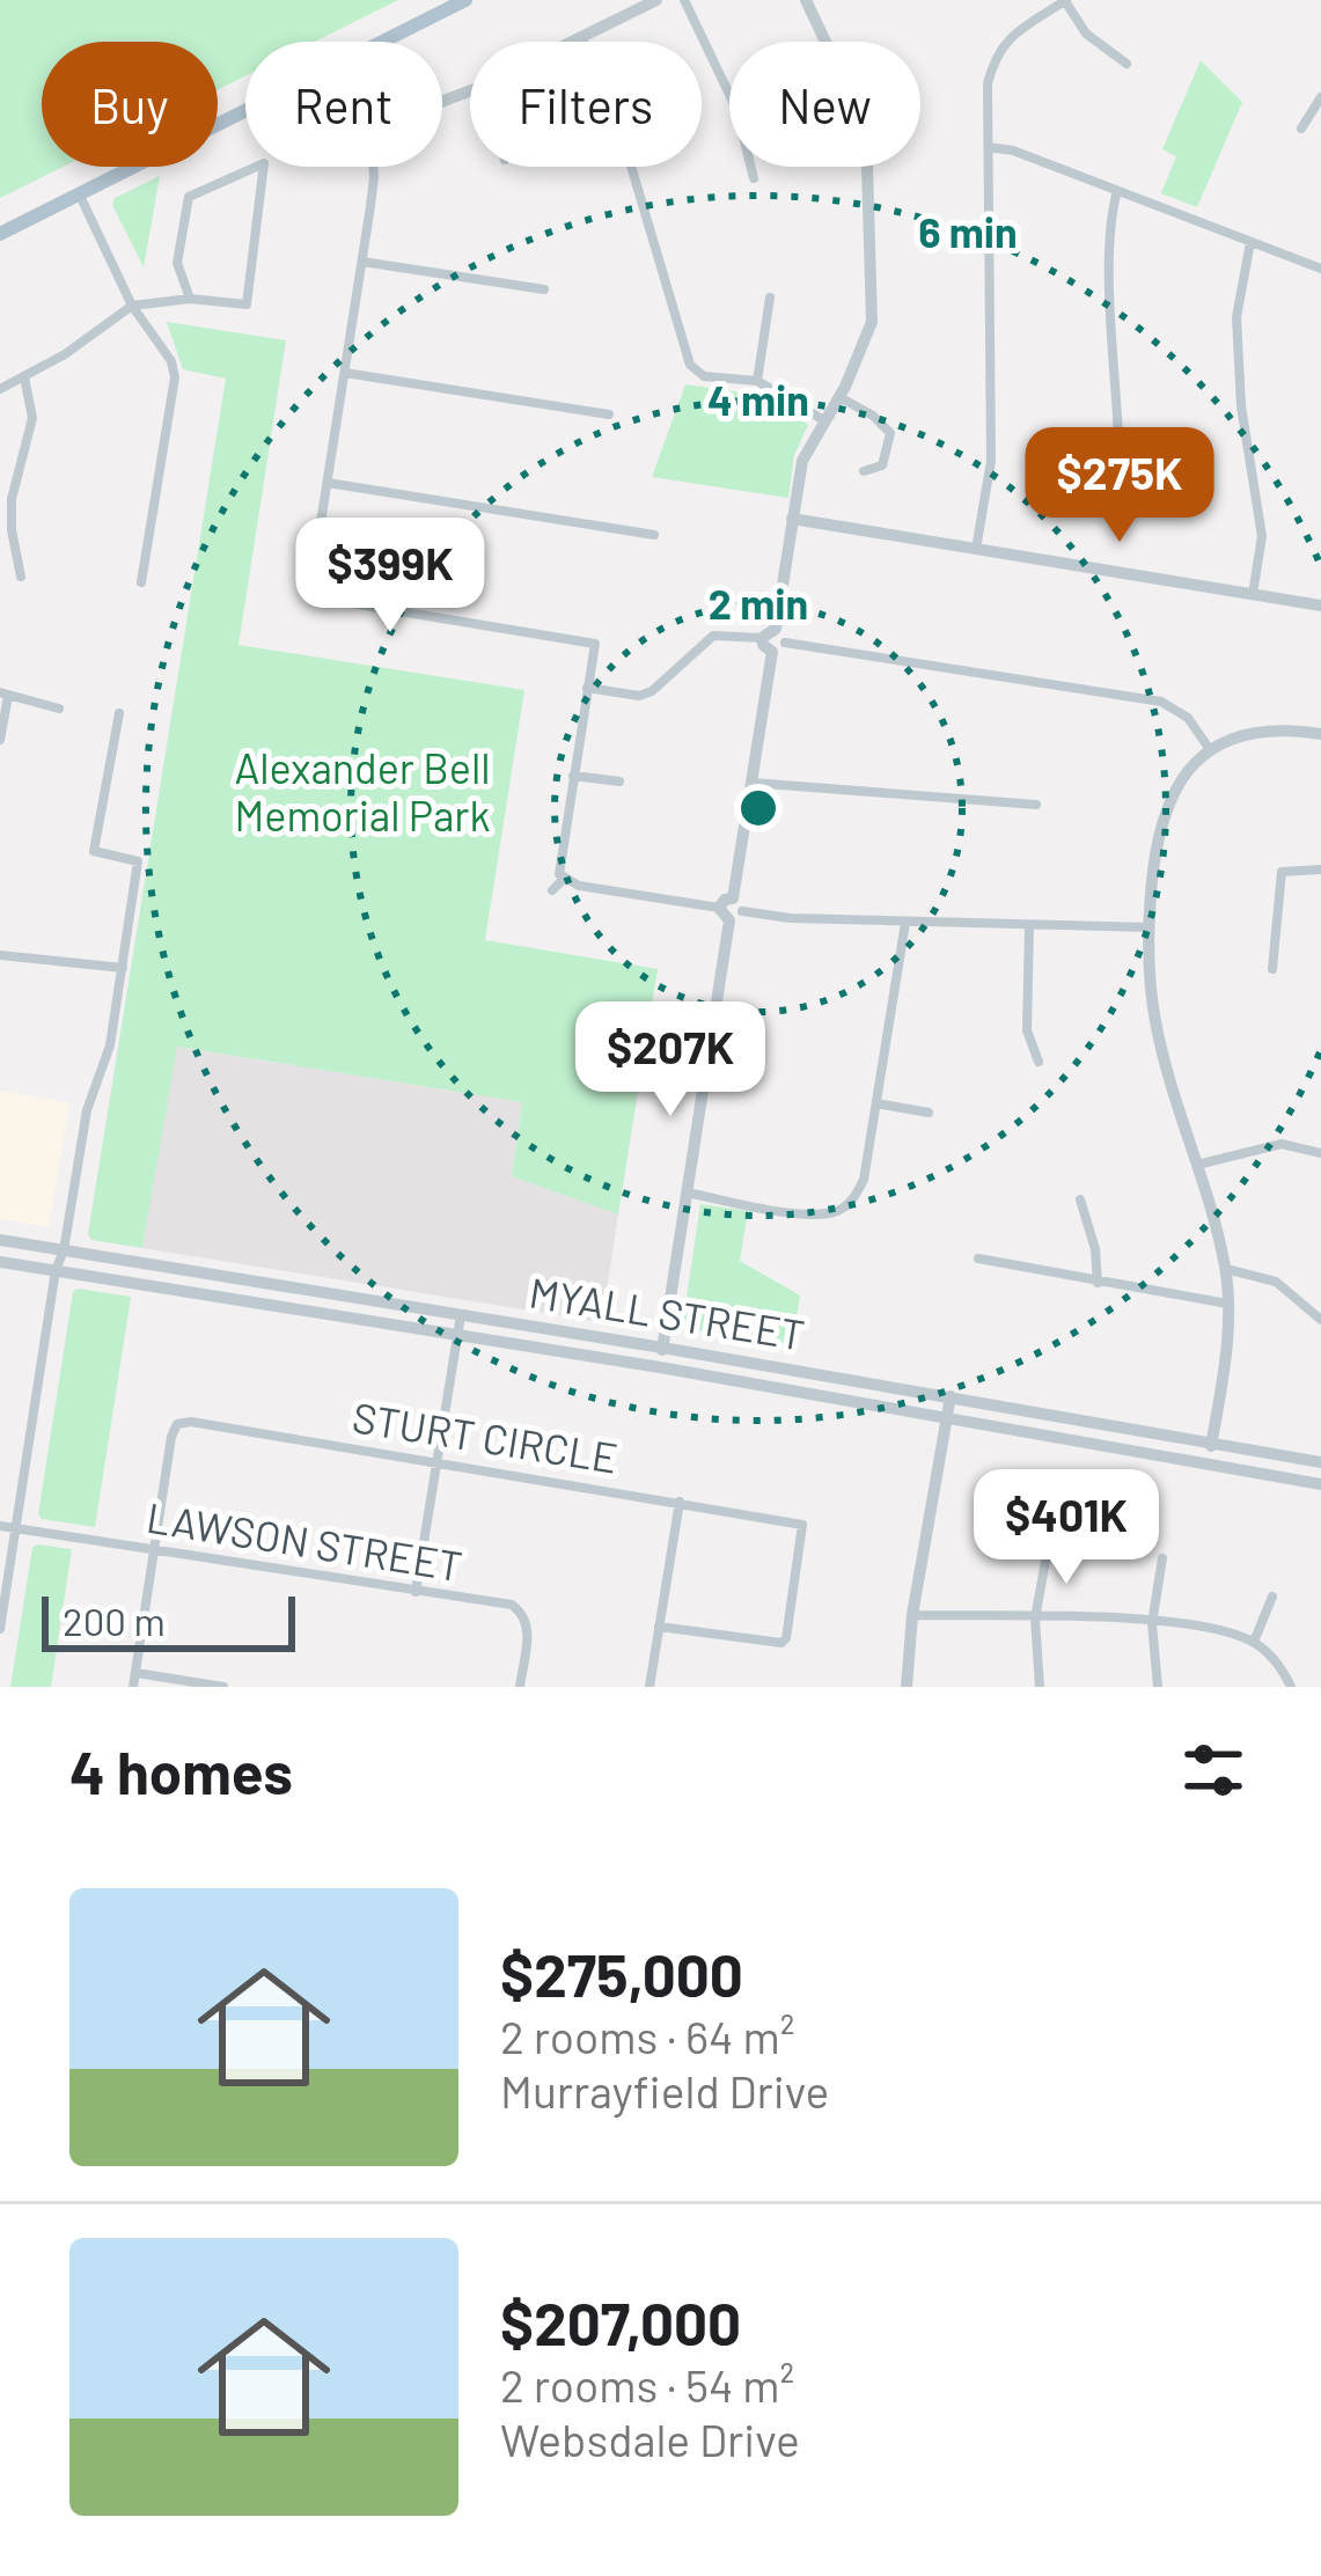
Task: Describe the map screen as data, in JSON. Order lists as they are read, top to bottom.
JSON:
{
  "streets": {
    "street": ["MYALL STREET", "STURT CIRCLE", "LAWSON STREET"]
  },
  "crossings": [
    ["STURT CIRCLE", "LAWSON STREET"]
  ],
  "parks": ["Alexander Bell Memorial Park"],
  "scale_bar": "200 m",
  "page": {
    "chip": [
      "Buy",
      "Rent",
      "Filters",
      "New"
    ],
    "price": [
      "$275K",
      "$399K",
      "$207K",
      "$401K"
    ],
    "scale": "200 m",
    "heading": "4 homes",
    "list": [
      {
        "name": "$275,000",
        "note": "2 rooms · 64 m² · Murrayfield Drive"
      },
      {
        "name": "$207,000",
        "note": "2 rooms · 54 m² · Websdale Drive"
      }
    ]
  },
  "rings": ["6 min", "4 min", "2 min"]
}
